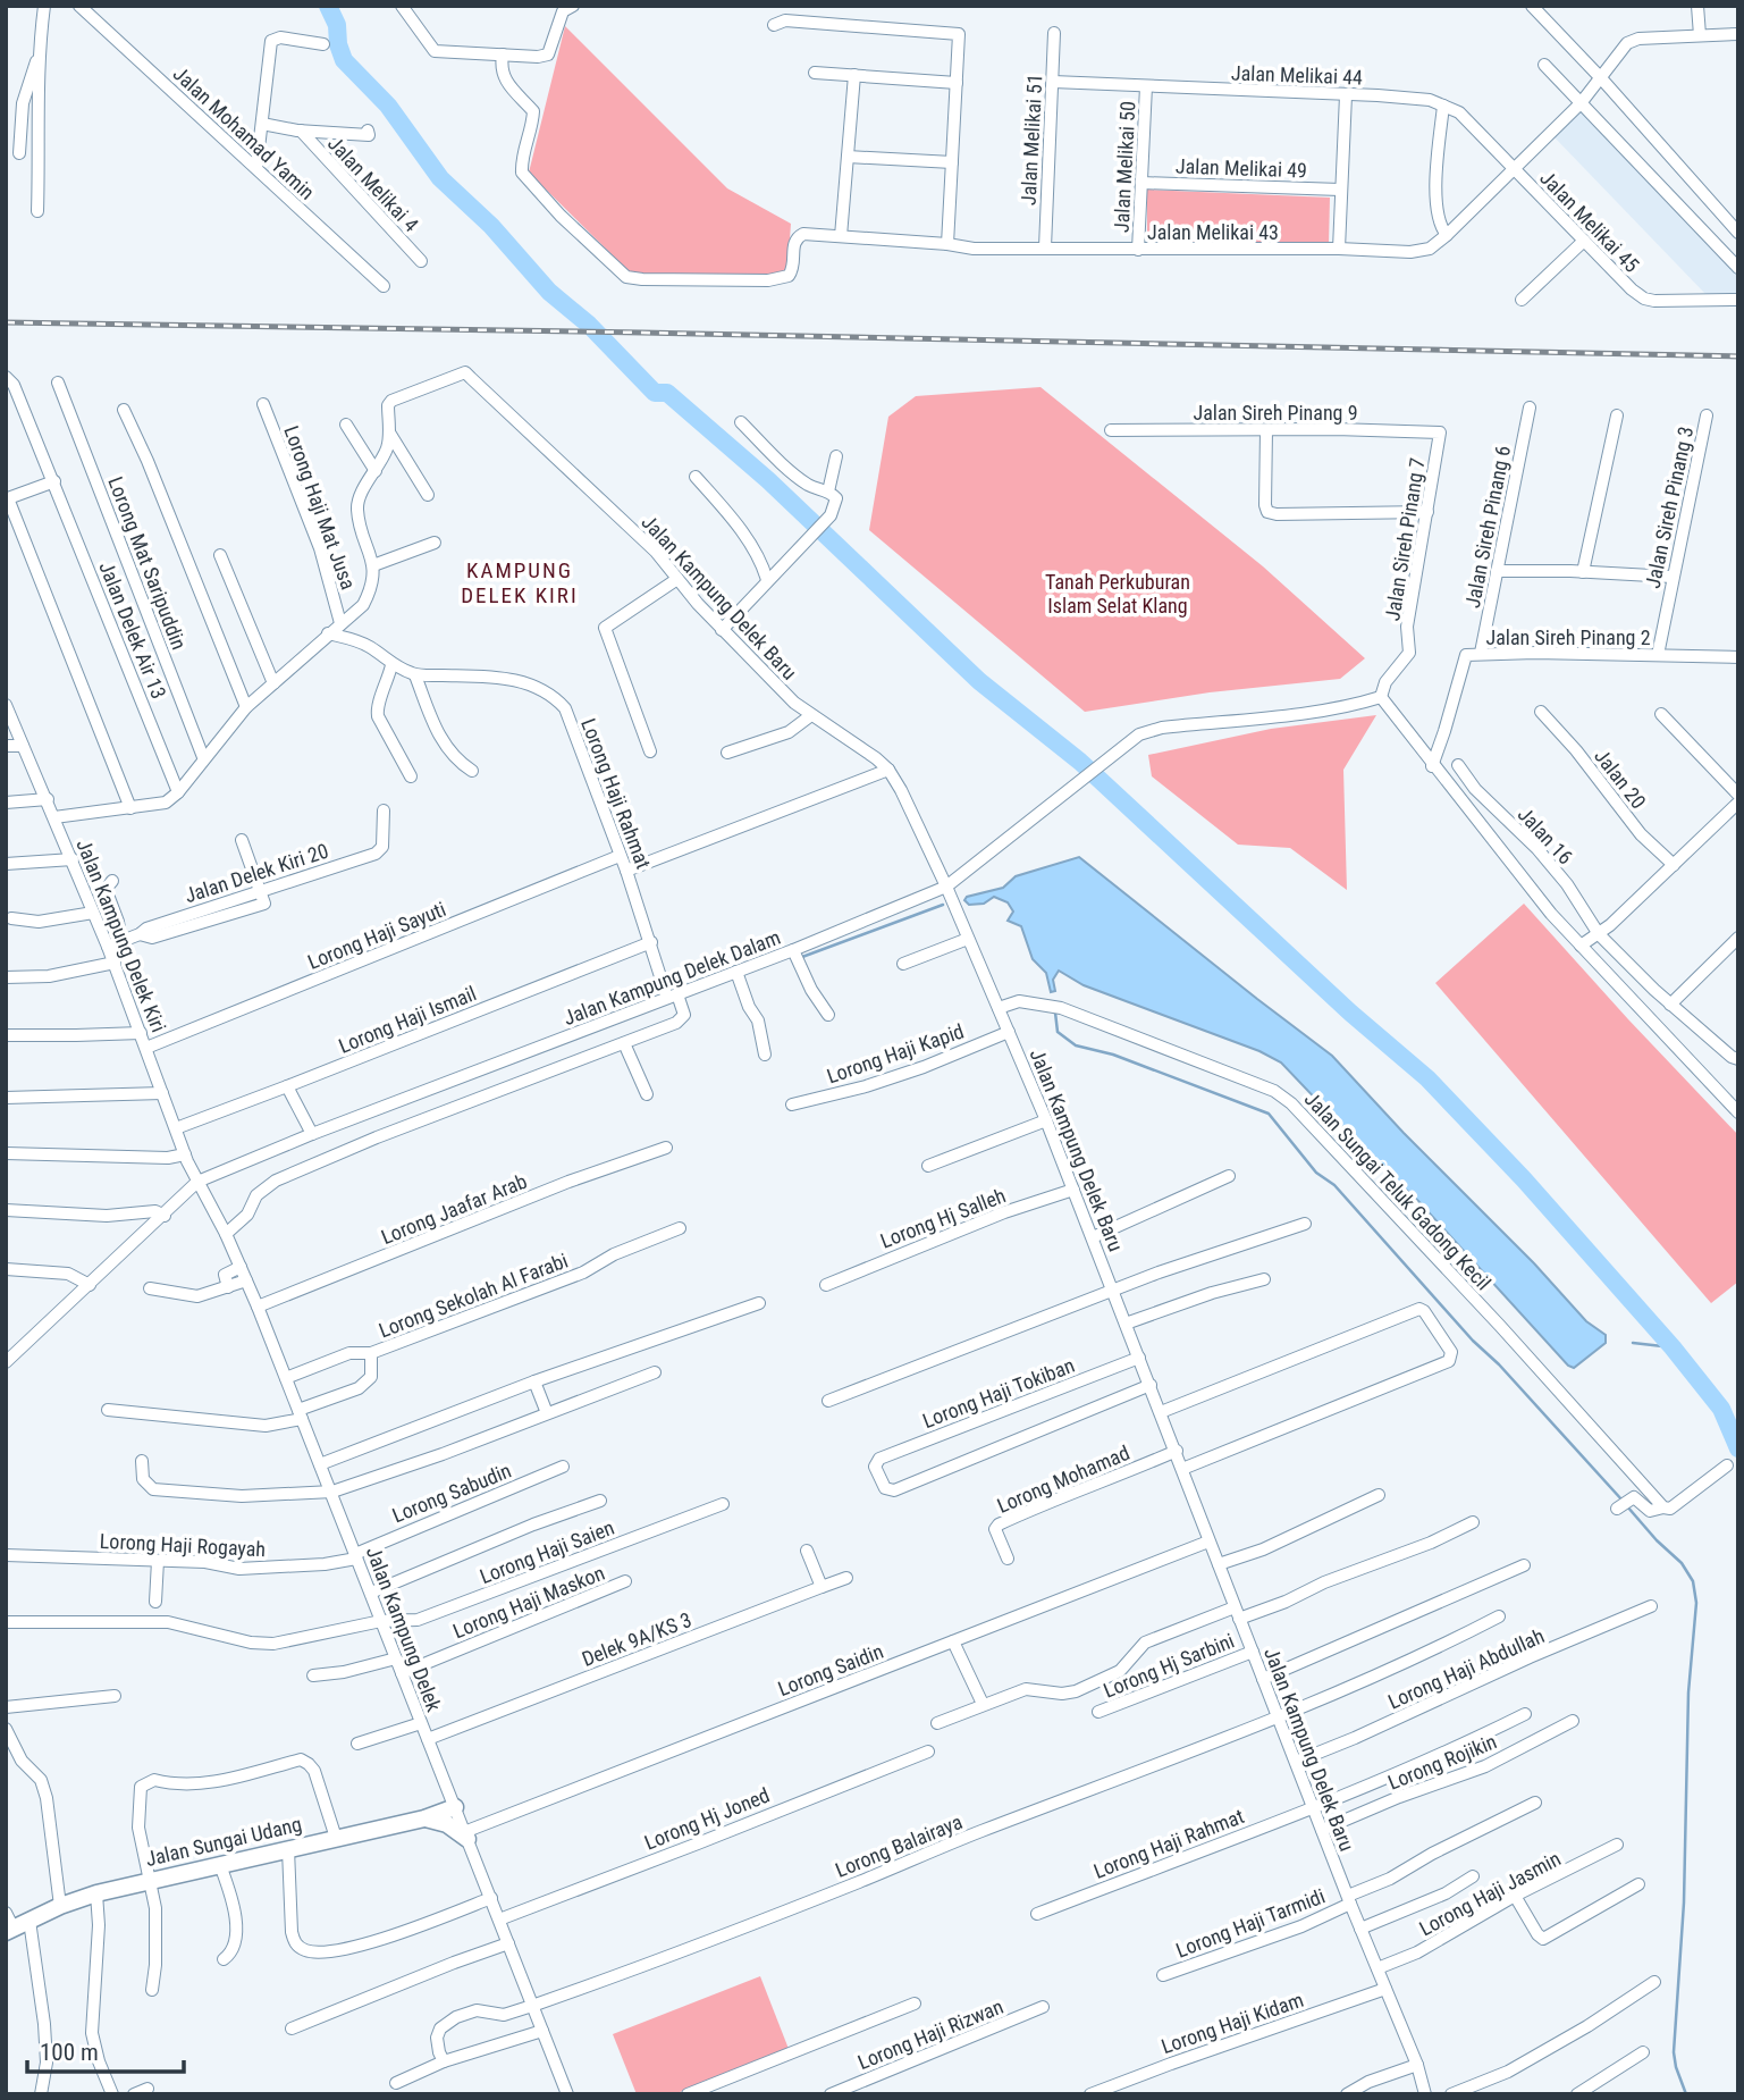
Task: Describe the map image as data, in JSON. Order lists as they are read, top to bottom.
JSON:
{
  "streets": {
    "street": [
      "Jalan Melikai 44",
      "Jalan Mohamad Yamin",
      "Jalan Melikai 51",
      "Jalan Melikai 50",
      "Jalan Melikai 49",
      "Jalan Melikai 4",
      "Jalan Melikai 45",
      "Jalan Melikai 43",
      "Jalan Sireh Pinang 9",
      "Lorong Haji Mat Jusa",
      "Jalan Sireh Pinang 3",
      "Jalan Sireh Pinang 6",
      "Jalan Sireh Pinang 7",
      "Lorong Mat Saripuddin",
      "Jalan Kampung Delek Baru",
      "Jalan Delek Air 13",
      "Jalan Sireh Pinang 2",
      "Jalan 20",
      "Lorong Haji Rahmat",
      "Jalan 16",
      "Jalan Delek Kiri 20",
      "Jalan Kampung Delek Kiri",
      "Lorong Haji Sayuti",
      "Jalan Kampung Delek Dalam",
      "Lorong Haji Ismail",
      "Lorong Haji Kapid",
      "Jalan Sungai Teluk Gadong Kecil",
      "Lorong Jaafar Arab",
      "Lorong Hj Salleh",
      "Lorong Sekolah Al Farabi",
      "Lorong Haji Tokiban",
      "Lorong Mohamad",
      "Lorong Sabudin",
      "Lorong Haji Rogayah",
      "Lorong Haji Saien",
      "Lorong Haji Maskon",
      "Jalan Kampung Delek",
      "Delek 9A/KS 3",
      "Lorong Hj Sarbini",
      "Lorong Haji Abdullah",
      "Lorong Saidin",
      "Lorong Rojikin",
      "Lorong Hj Joned",
      "Jalan Sungai Udang",
      "Lorong Balairaya",
      "Lorong Haji Jasmin",
      "Lorong Haji Tarmidi",
      "Lorong Haji Kidam",
      "Lorong Haji Rizwan"
    ]
  },
  "crossings": [
    ["Jalan Melikai 44", "Jalan Melikai 51"],
    ["Jalan Melikai 44", "Jalan Melikai 50"],
    ["Jalan Melikai 44", "Jalan Melikai 45"],
    ["Jalan Melikai 44", "Jalan Melikai 43"],
    ["Jalan Melikai 51", "Jalan Melikai 43"],
    ["Jalan Melikai 50", "Jalan Melikai 49"],
    ["Jalan Melikai 50", "Jalan Melikai 43"],
    ["Jalan Melikai 45", "Jalan Melikai 43"],
    ["Jalan Sireh Pinang 9", "Jalan Sireh Pinang 7"],
    ["Jalan Sireh Pinang 3", "Jalan Sireh Pinang 2"],
    ["Jalan Sireh Pinang 6", "Jalan Sireh Pinang 2"],
    ["Jalan Sireh Pinang 7", "Jalan Kampung Delek Dalam"],
    ["Jalan Kampung Delek Baru", "Lorong Haji Rahmat"],
    ["Jalan Kampung Delek Baru", "Jalan Kampung Delek Dalam"],
    ["Jalan Kampung Delek Baru", "Lorong Haji Kapid"],
    ["Jalan Kampung Delek Baru", "Jalan Sungai Teluk Gadong Kecil"],
    ["Jalan Kampung Delek Baru", "Lorong Hj Salleh"],
    ["Jalan Kampung Delek Baru", "Lorong Haji Tokiban"],
    ["Jalan Kampung Delek Baru", "Lorong Mohamad"],
    ["Jalan Kampung Delek Baru", "Lorong Hj Sarbini"],
    ["Jalan Kampung Delek Baru", "Lorong Haji Abdullah"],
    ["Jalan Kampung Delek Baru", "Lorong Saidin"],
    ["Jalan Kampung Delek Baru", "Lorong Rojikin"],
    ["Jalan Kampung Delek Baru", "Lorong Balairaya"],
    ["Jalan Kampung Delek Baru", "Lorong Haji Jasmin"],
    ["Jalan Kampung Delek Baru", "Lorong Haji Tarmidi"],
    ["Jalan Kampung Delek Baru", "Lorong Haji Kidam"],
    ["Lorong Haji Rahmat", "Lorong Haji Sayuti"],
    ["Lorong Haji Rahmat", "Jalan Kampung Delek Dalam"],
    ["Lorong Haji Rahmat", "Lorong Haji Ismail"],
    ["Jalan Delek Kiri 20", "Jalan Kampung Delek Kiri"],
    ["Jalan Kampung Delek Kiri", "Lorong Haji Sayuti"],
    ["Jalan Kampung Delek Kiri", "Jalan Kampung Delek Dalam"],
    ["Jalan Kampung Delek Kiri", "Lorong Haji Ismail"],
    ["Jalan Kampung Delek Kiri", "Jalan Kampung Delek"],
    ["Jalan Kampung Delek Dalam", "Jalan Kampung Delek"],
    ["Lorong Jaafar Arab", "Jalan Kampung Delek"],
    ["Lorong Sekolah Al Farabi", "Jalan Kampung Delek"],
    ["Lorong Sabudin", "Lorong Haji Rogayah"],
    ["Lorong Sabudin", "Jalan Kampung Delek"],
    ["Lorong Haji Rogayah", "Jalan Kampung Delek"],
    ["Lorong Haji Saien", "Jalan Kampung Delek"],
    ["Lorong Haji Maskon", "Jalan Kampung Delek"],
    ["Jalan Kampung Delek", "Delek 9A/KS 3"],
    ["Jalan Kampung Delek", "Lorong Saidin"],
    ["Jalan Kampung Delek", "Lorong Hj Joned"],
    ["Jalan Kampung Delek", "Jalan Sungai Udang"],
    ["Jalan Kampung Delek", "Lorong Balairaya"]
  ],
  "districts": ["KAMPUNG DELEK KIRI"],
  "parks": ["Tanah Perkuburan Islam Selat Klang"],
  "scale_bar": "100 m"
}
